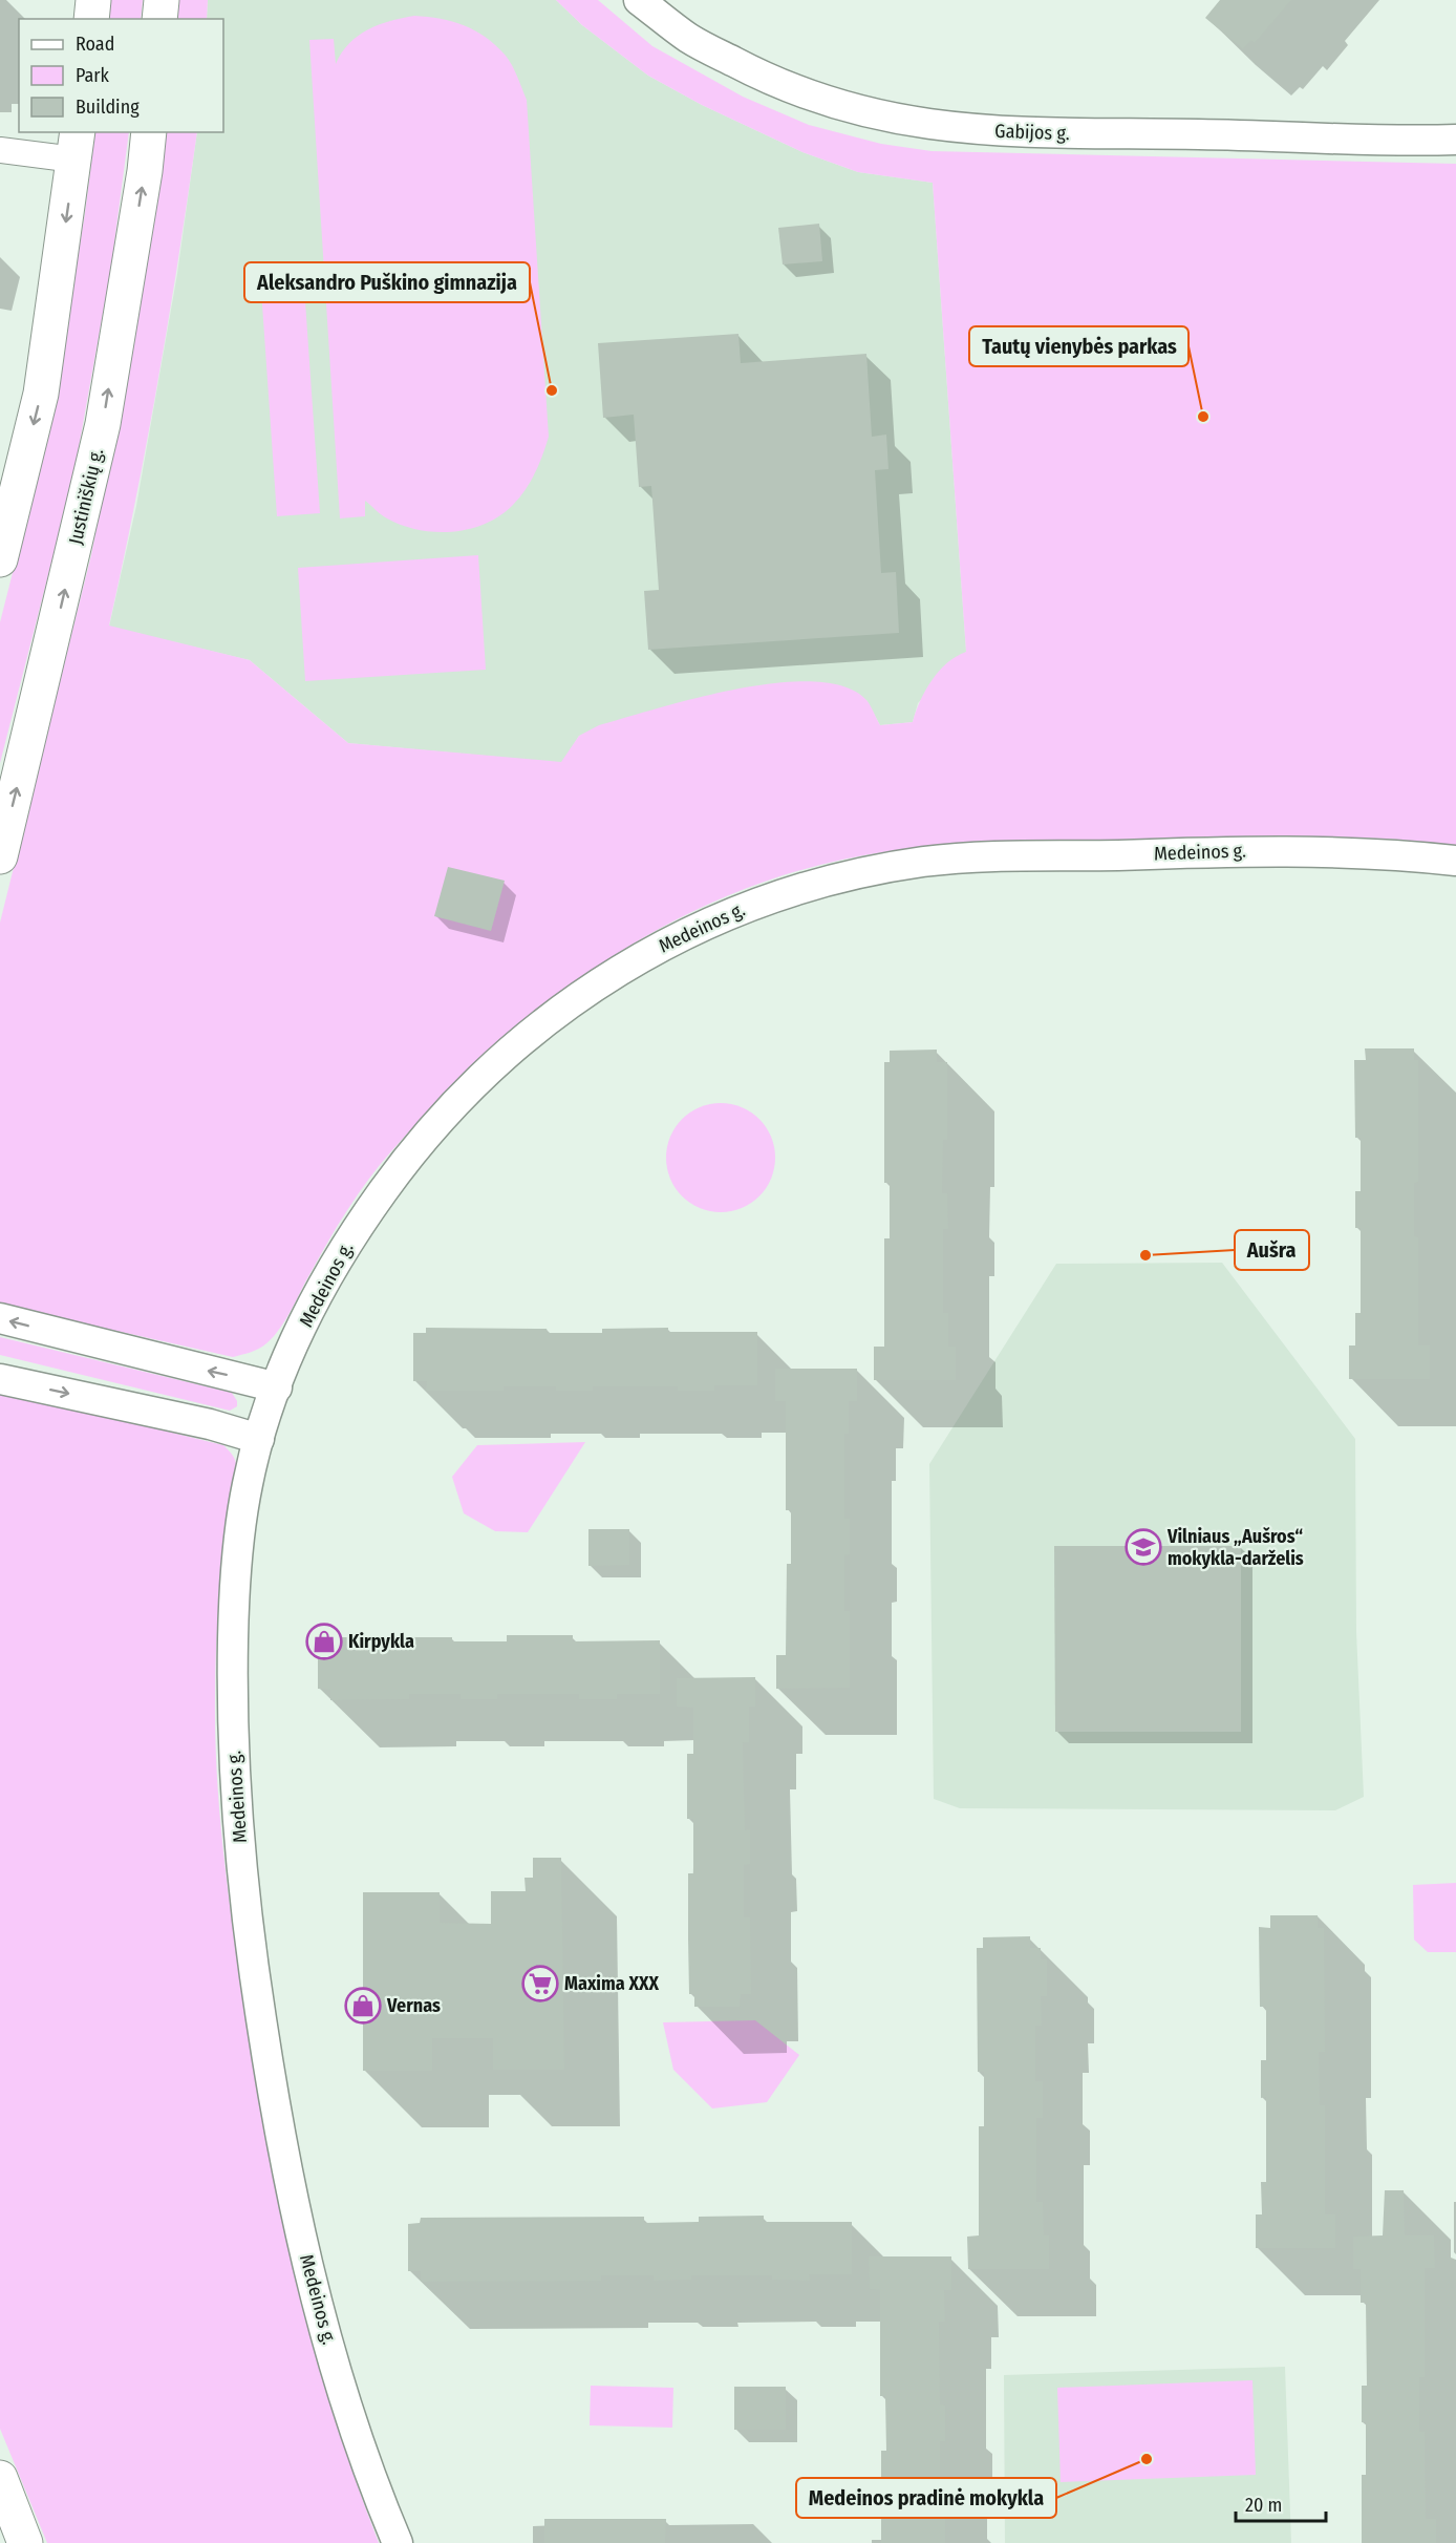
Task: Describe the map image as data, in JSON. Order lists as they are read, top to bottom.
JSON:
{
  "streets": {
    "main road": ["Justiniškių g."],
    "street": ["Gabijos g.", "Medeinos g."]
  },
  "places": {
    "other": [
      "Aleksandro Puškino gimnazija",
      "Tautų vienybės parkas",
      "Aušra",
      "Medeinos pradinė mokykla"
    ],
    "school or university": ["Vilniaus „Aušros“ mokykla-darželis"],
    "shop": ["Kirpykla", "Vernas"],
    "supermarket": ["Maxima XXX"]
  },
  "legend": ["Road", "Park", "Building"],
  "scale_bar": "20 m"
}
